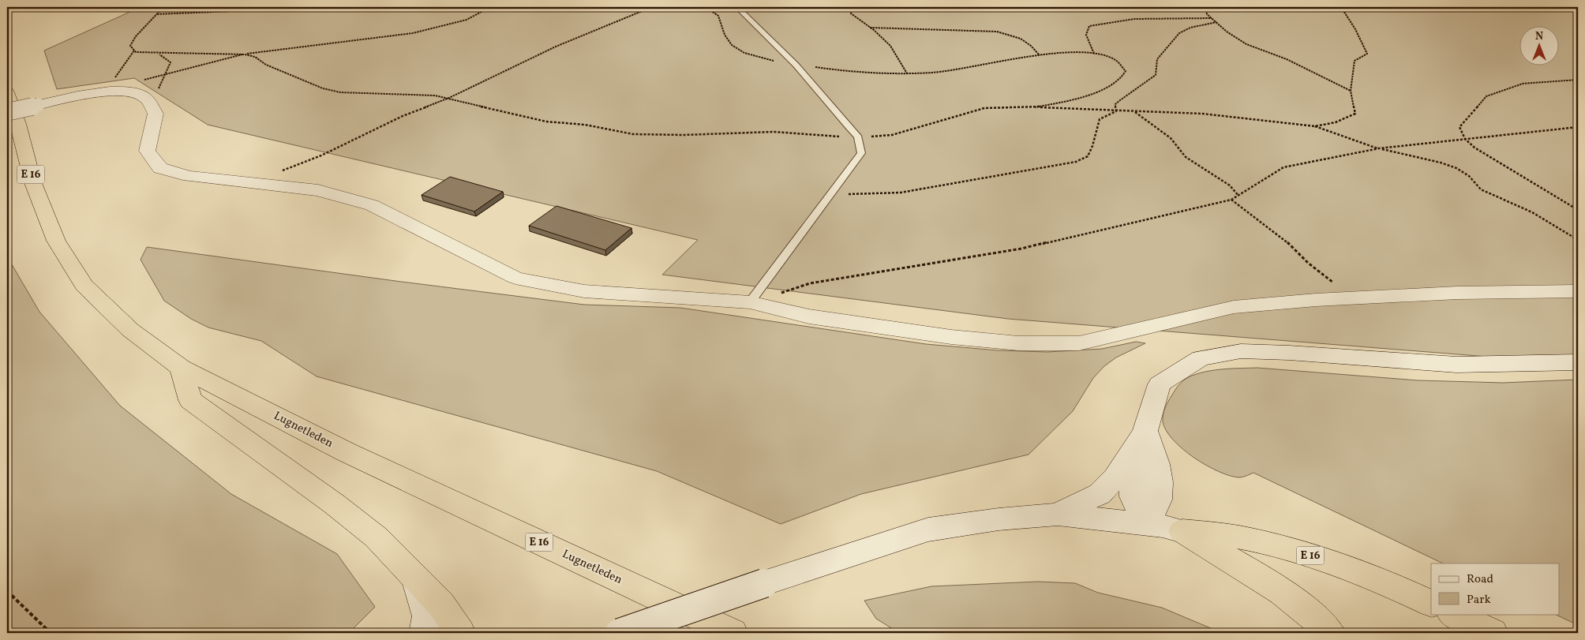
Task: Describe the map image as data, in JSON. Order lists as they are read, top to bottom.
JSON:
{
  "streets": {
    "highway": ["E 16", "Lugnetleden"]
  },
  "legend": ["Road", "Park"],
  "north": "top"
}
